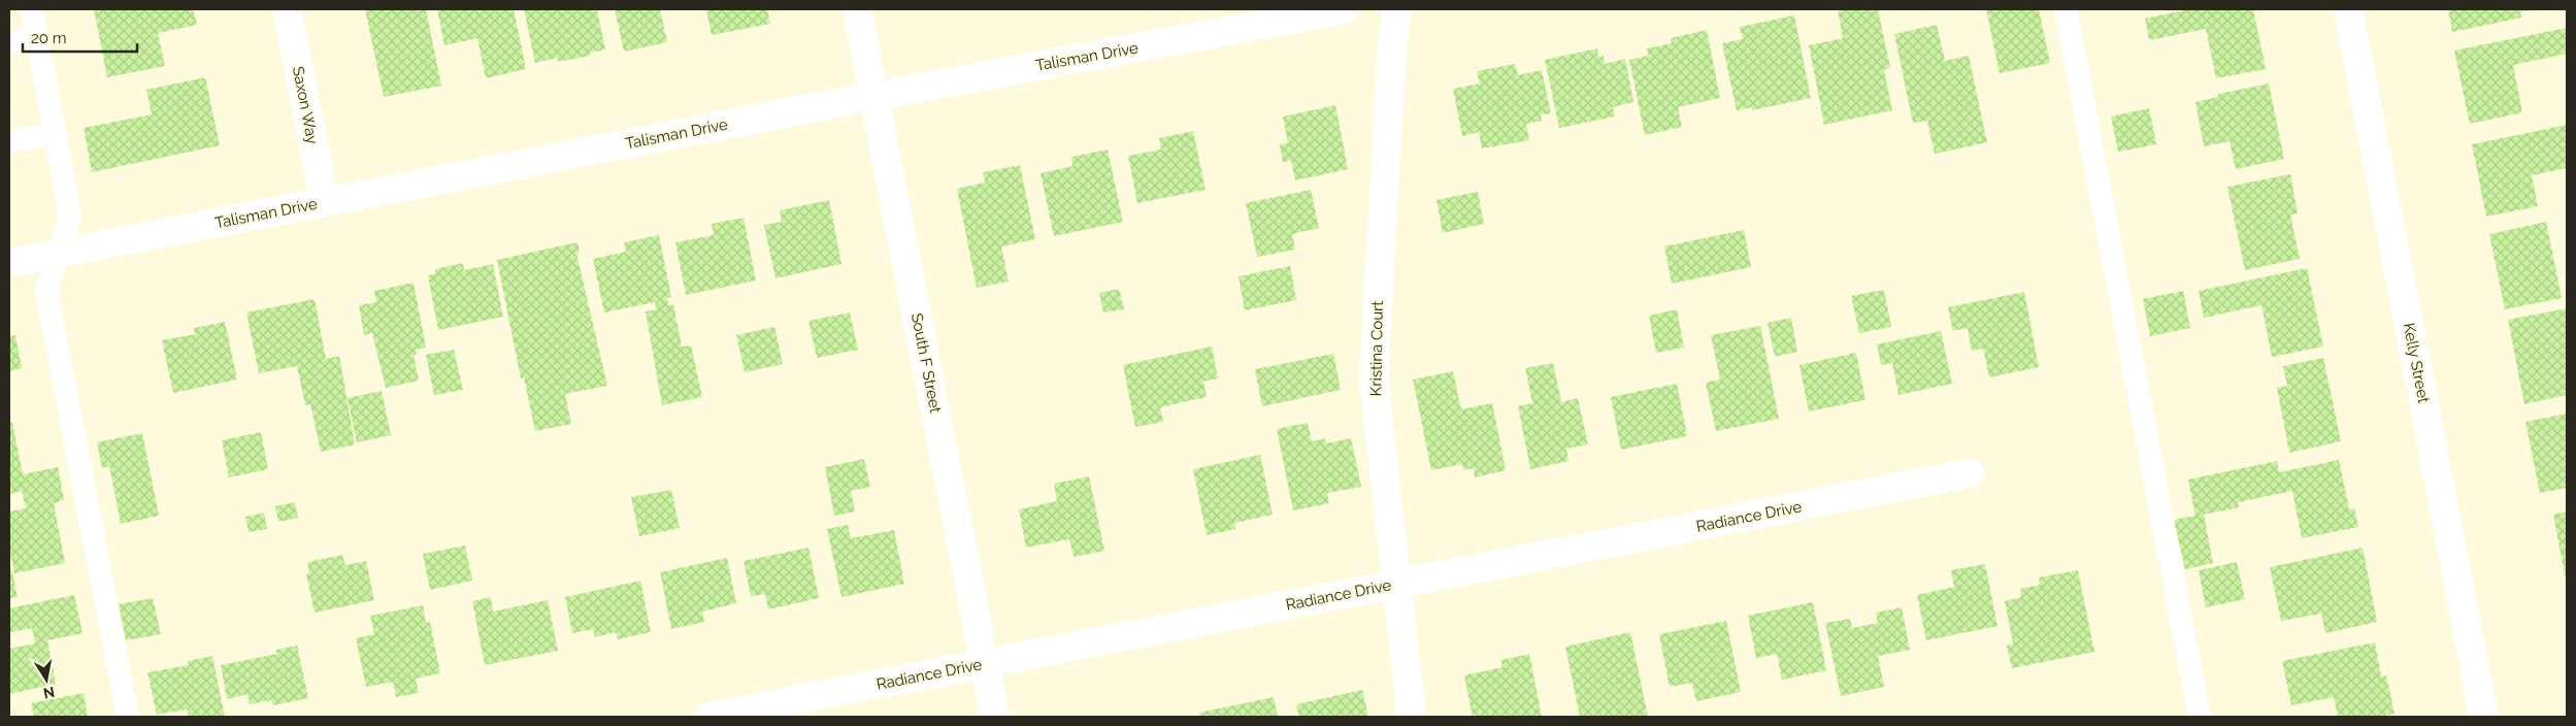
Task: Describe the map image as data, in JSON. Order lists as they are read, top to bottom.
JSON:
{
  "streets": {
    "street": [
      "Talisman Drive",
      "Saxon Way",
      "Kristina Court",
      "South F Street",
      "Kelly Street",
      "Radiance Drive"
    ]
  },
  "crossings": [
    ["Talisman Drive", "Saxon Way"],
    ["Talisman Drive", "South F Street"],
    ["Kristina Court", "Radiance Drive"],
    ["South F Street", "Radiance Drive"]
  ],
  "scale_bar": "20 m",
  "north": "bottom"
}
